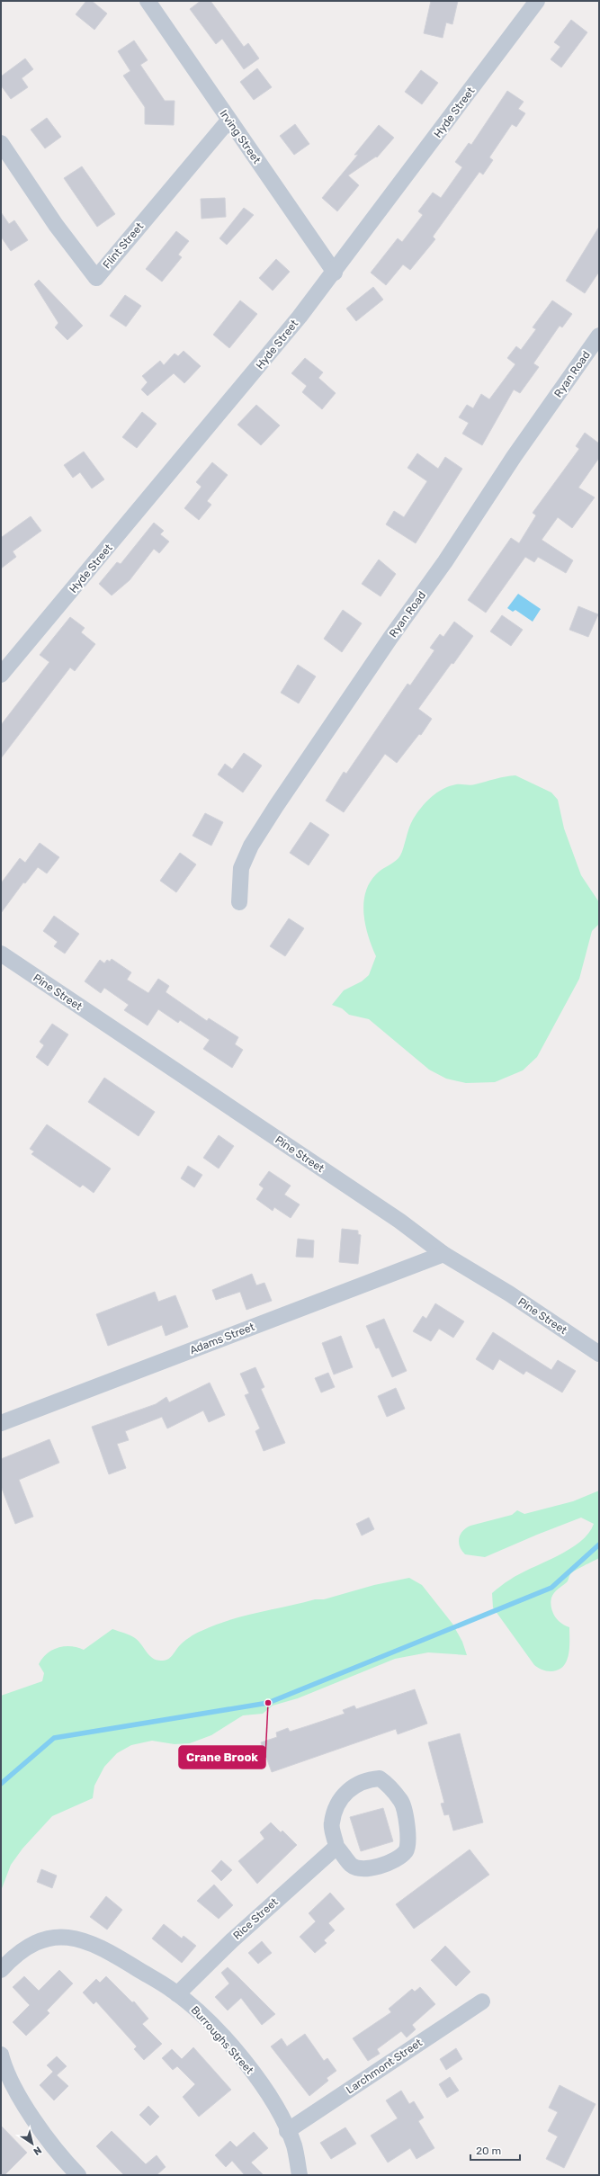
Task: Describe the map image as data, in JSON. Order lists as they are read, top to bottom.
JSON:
{
  "streets": {
    "street": [
      "Hyde Street",
      "Irving Street",
      "Flint Street",
      "Ryan Road",
      "Pine Street",
      "Adams Street",
      "Rice Street",
      "Burroughs Street",
      "Larchmont Street"
    ]
  },
  "crossings": [
    ["Hyde Street", "Irving Street"],
    ["Irving Street", "Flint Street"],
    ["Pine Street", "Adams Street"],
    ["Rice Street", "Burroughs Street"],
    ["Burroughs Street", "Larchmont Street"]
  ],
  "places": ["Crane Brook"],
  "scale_bar": "20 m",
  "north": "bottom right"
}
